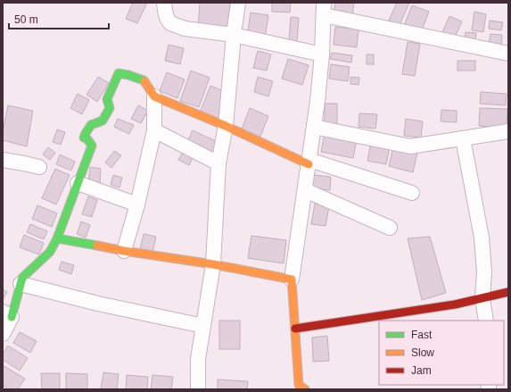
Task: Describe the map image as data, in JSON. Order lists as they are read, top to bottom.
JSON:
{
  "legend": ["Fast", "Slow", "Jam"],
  "scale_bar": "50 m"
}
